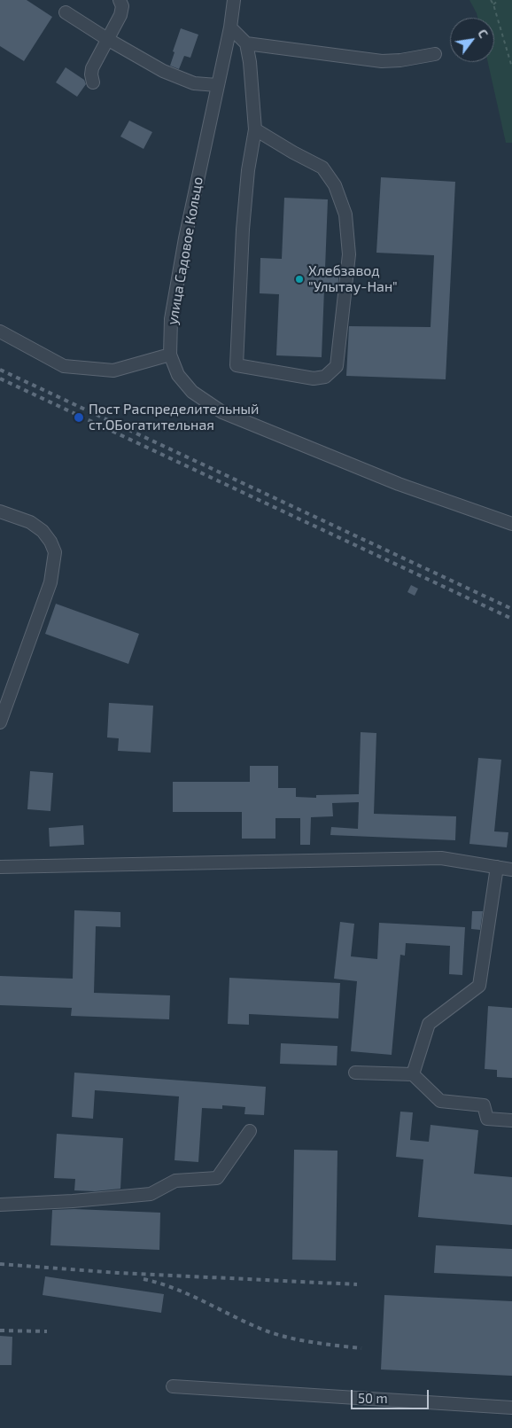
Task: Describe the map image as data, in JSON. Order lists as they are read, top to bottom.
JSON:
{
  "streets": {
    "street": ["улица Садовое Кольцо"]
  },
  "places": ["Хлебзавод \"Улытау-Нан\"", "Пост Распределительный ст.ОБогатительная"],
  "scale_bar": "50 m",
  "north": "top right"
}
